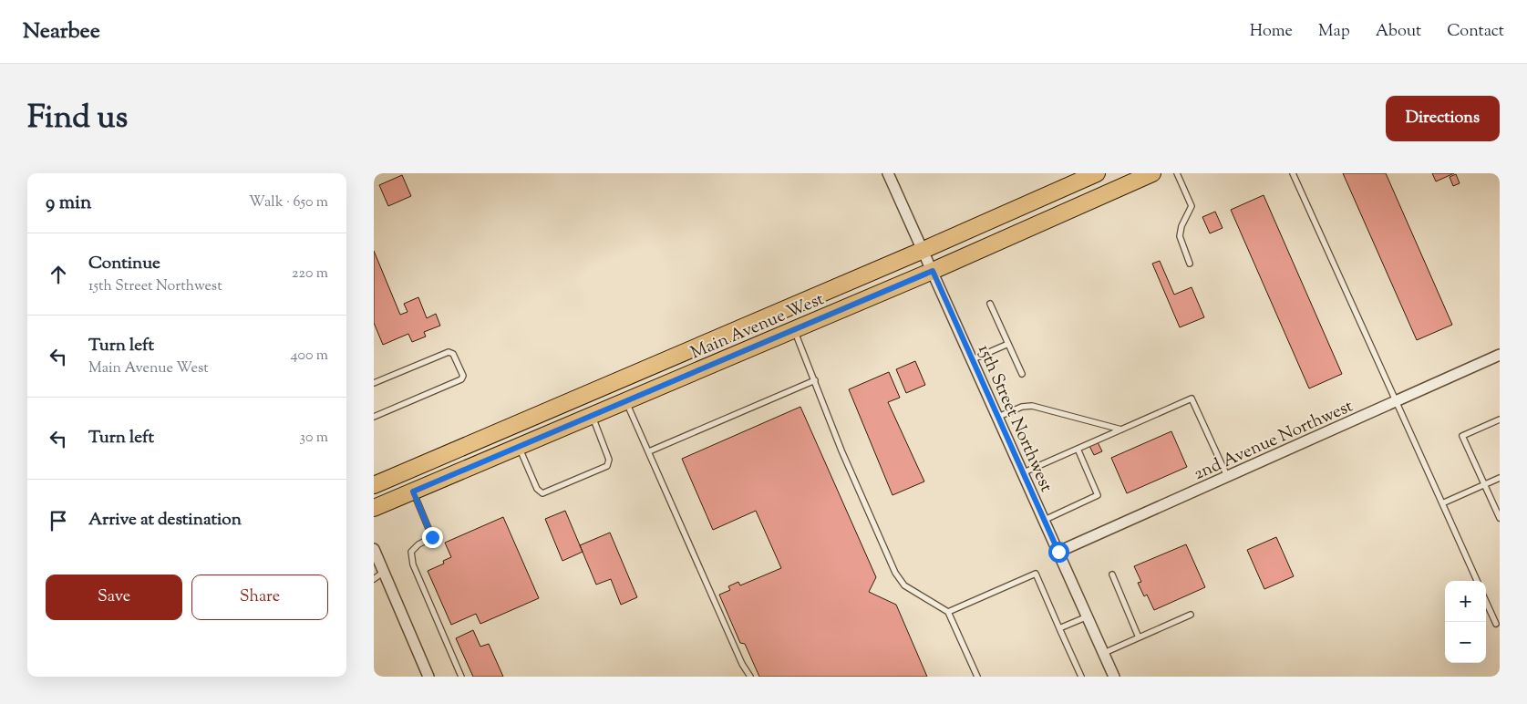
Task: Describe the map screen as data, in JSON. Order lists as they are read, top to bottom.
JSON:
{
  "streets": {
    "main road": ["Main Avenue West"],
    "street": ["15th Street Northwest", "2nd Avenue Northwest"]
  },
  "crossings": [
    ["Main Avenue West", "15th Street Northwest"],
    ["15th Street Northwest", "2nd Avenue Northwest"]
  ],
  "page": {
    "header": "Nearbee",
    "nav": [
      "Home",
      "Map",
      "About",
      "Contact"
    ],
    "title": "Find us",
    "buttons": [
      "Directions",
      ["Save", "Share"]
    ],
    "heading": ["9 min", "Walk · 650 m"],
    "list": [
      ["Continue", "15th Street Northwest", "220 m"],
      ["Turn left", "Main Avenue West", "400 m"],
      ["Turn left", "30 m"],
      "Arrive at destination"
    ],
    "map_buttons": ["+", "−"]
  }
}
